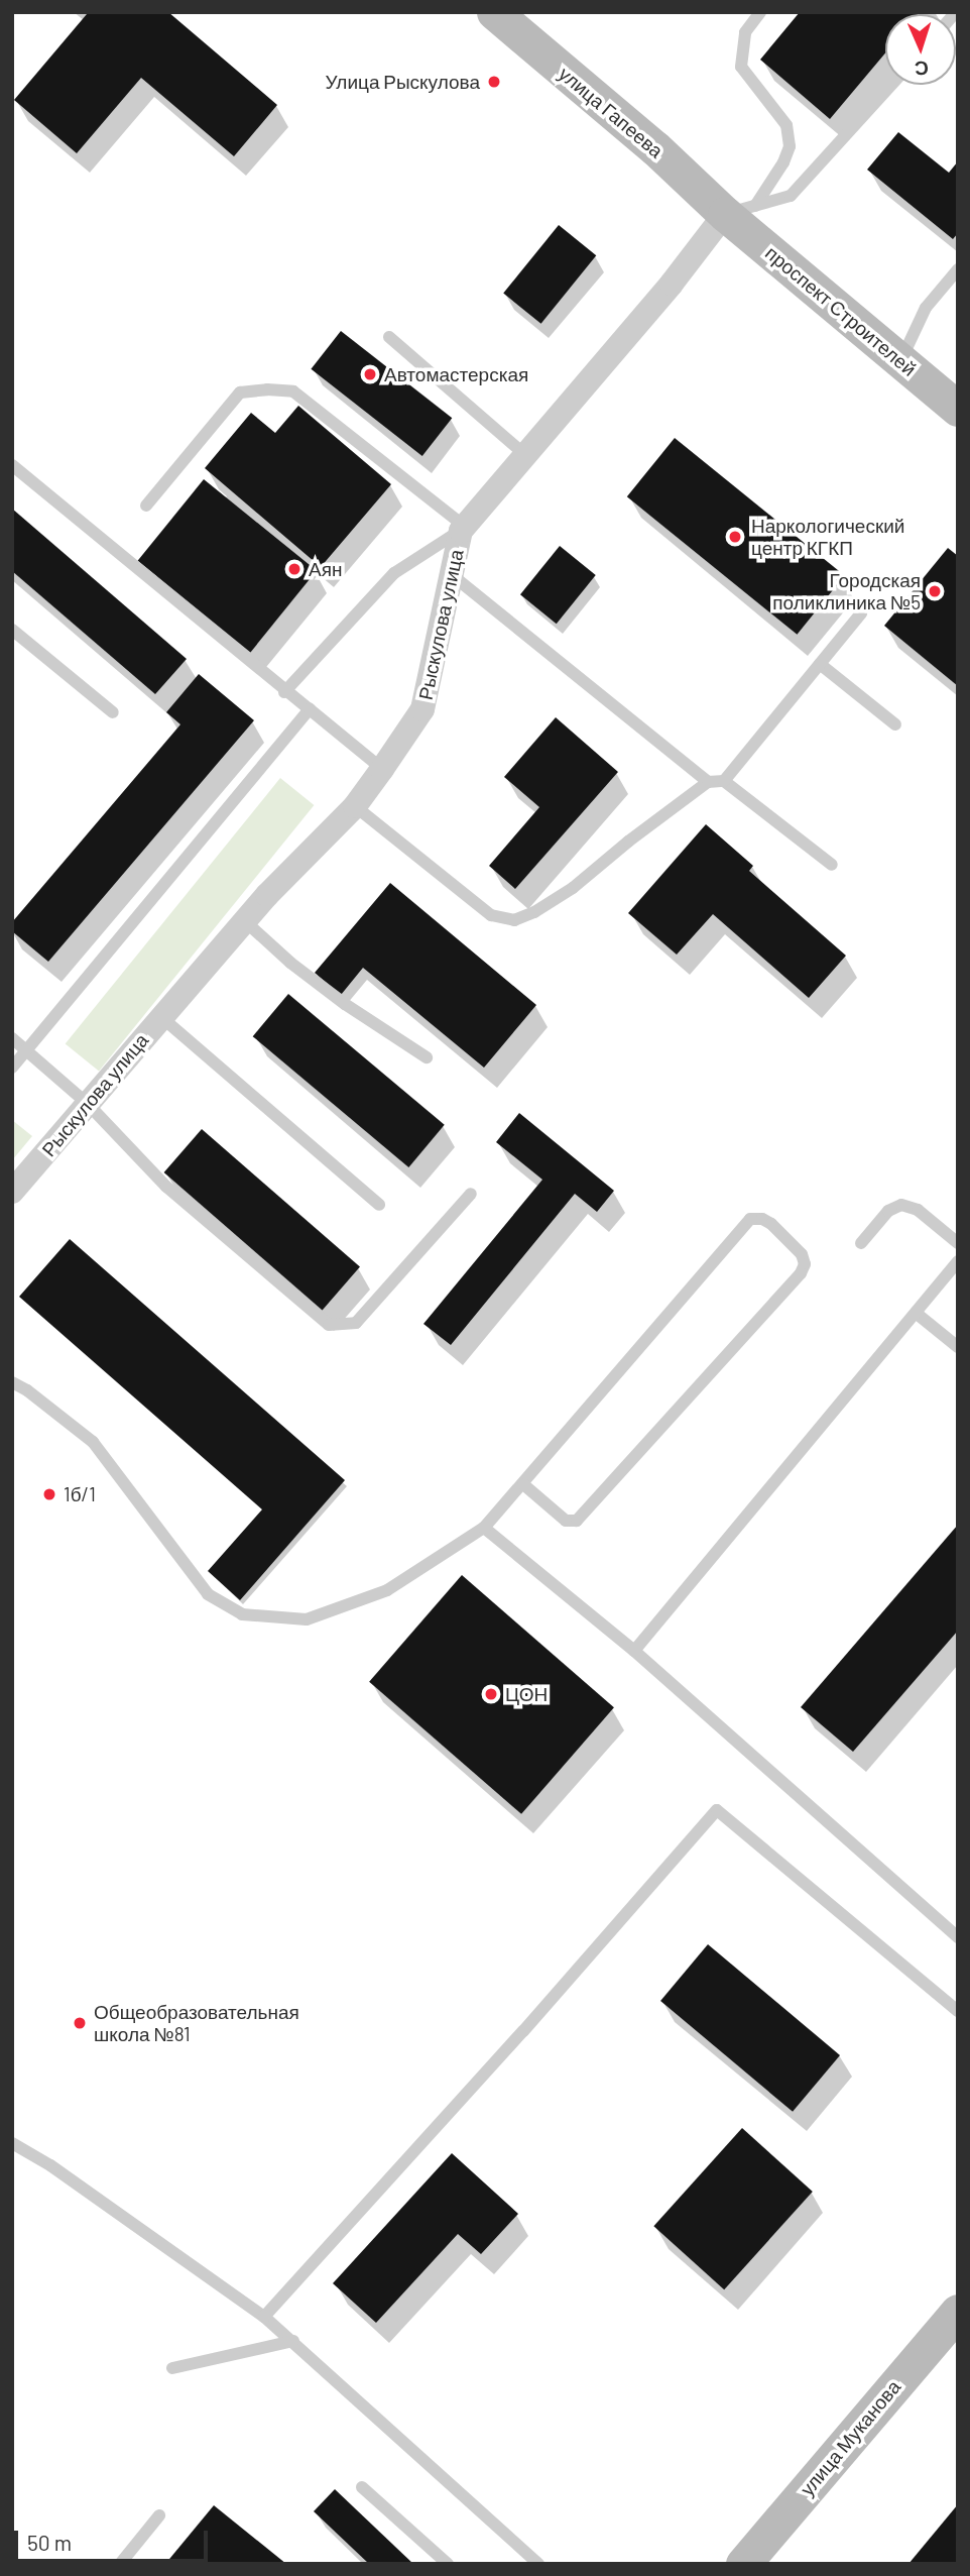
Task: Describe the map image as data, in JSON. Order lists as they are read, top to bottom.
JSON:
{
  "streets": {
    "main road": ["улица Гапеева", "проспект Строителей", "улица Муканова"],
    "street": ["Рыскулова улица"]
  },
  "crossings": [
    ["улица Гапеева", "проспект Строителей"],
    ["улица Гапеева", "Рыскулова улица"],
    ["проспект Строителей", "Рыскулова улица"]
  ],
  "places": [
    "Улица Рыскулова",
    "Автомастерская",
    "Наркологический центр КГКП",
    "Аян",
    "Городская поликлиника №5",
    "1б/1",
    "ЦОН",
    "Общеобразовательная школа №81"
  ],
  "scale_bar": "50 m",
  "north": "bottom"
}
